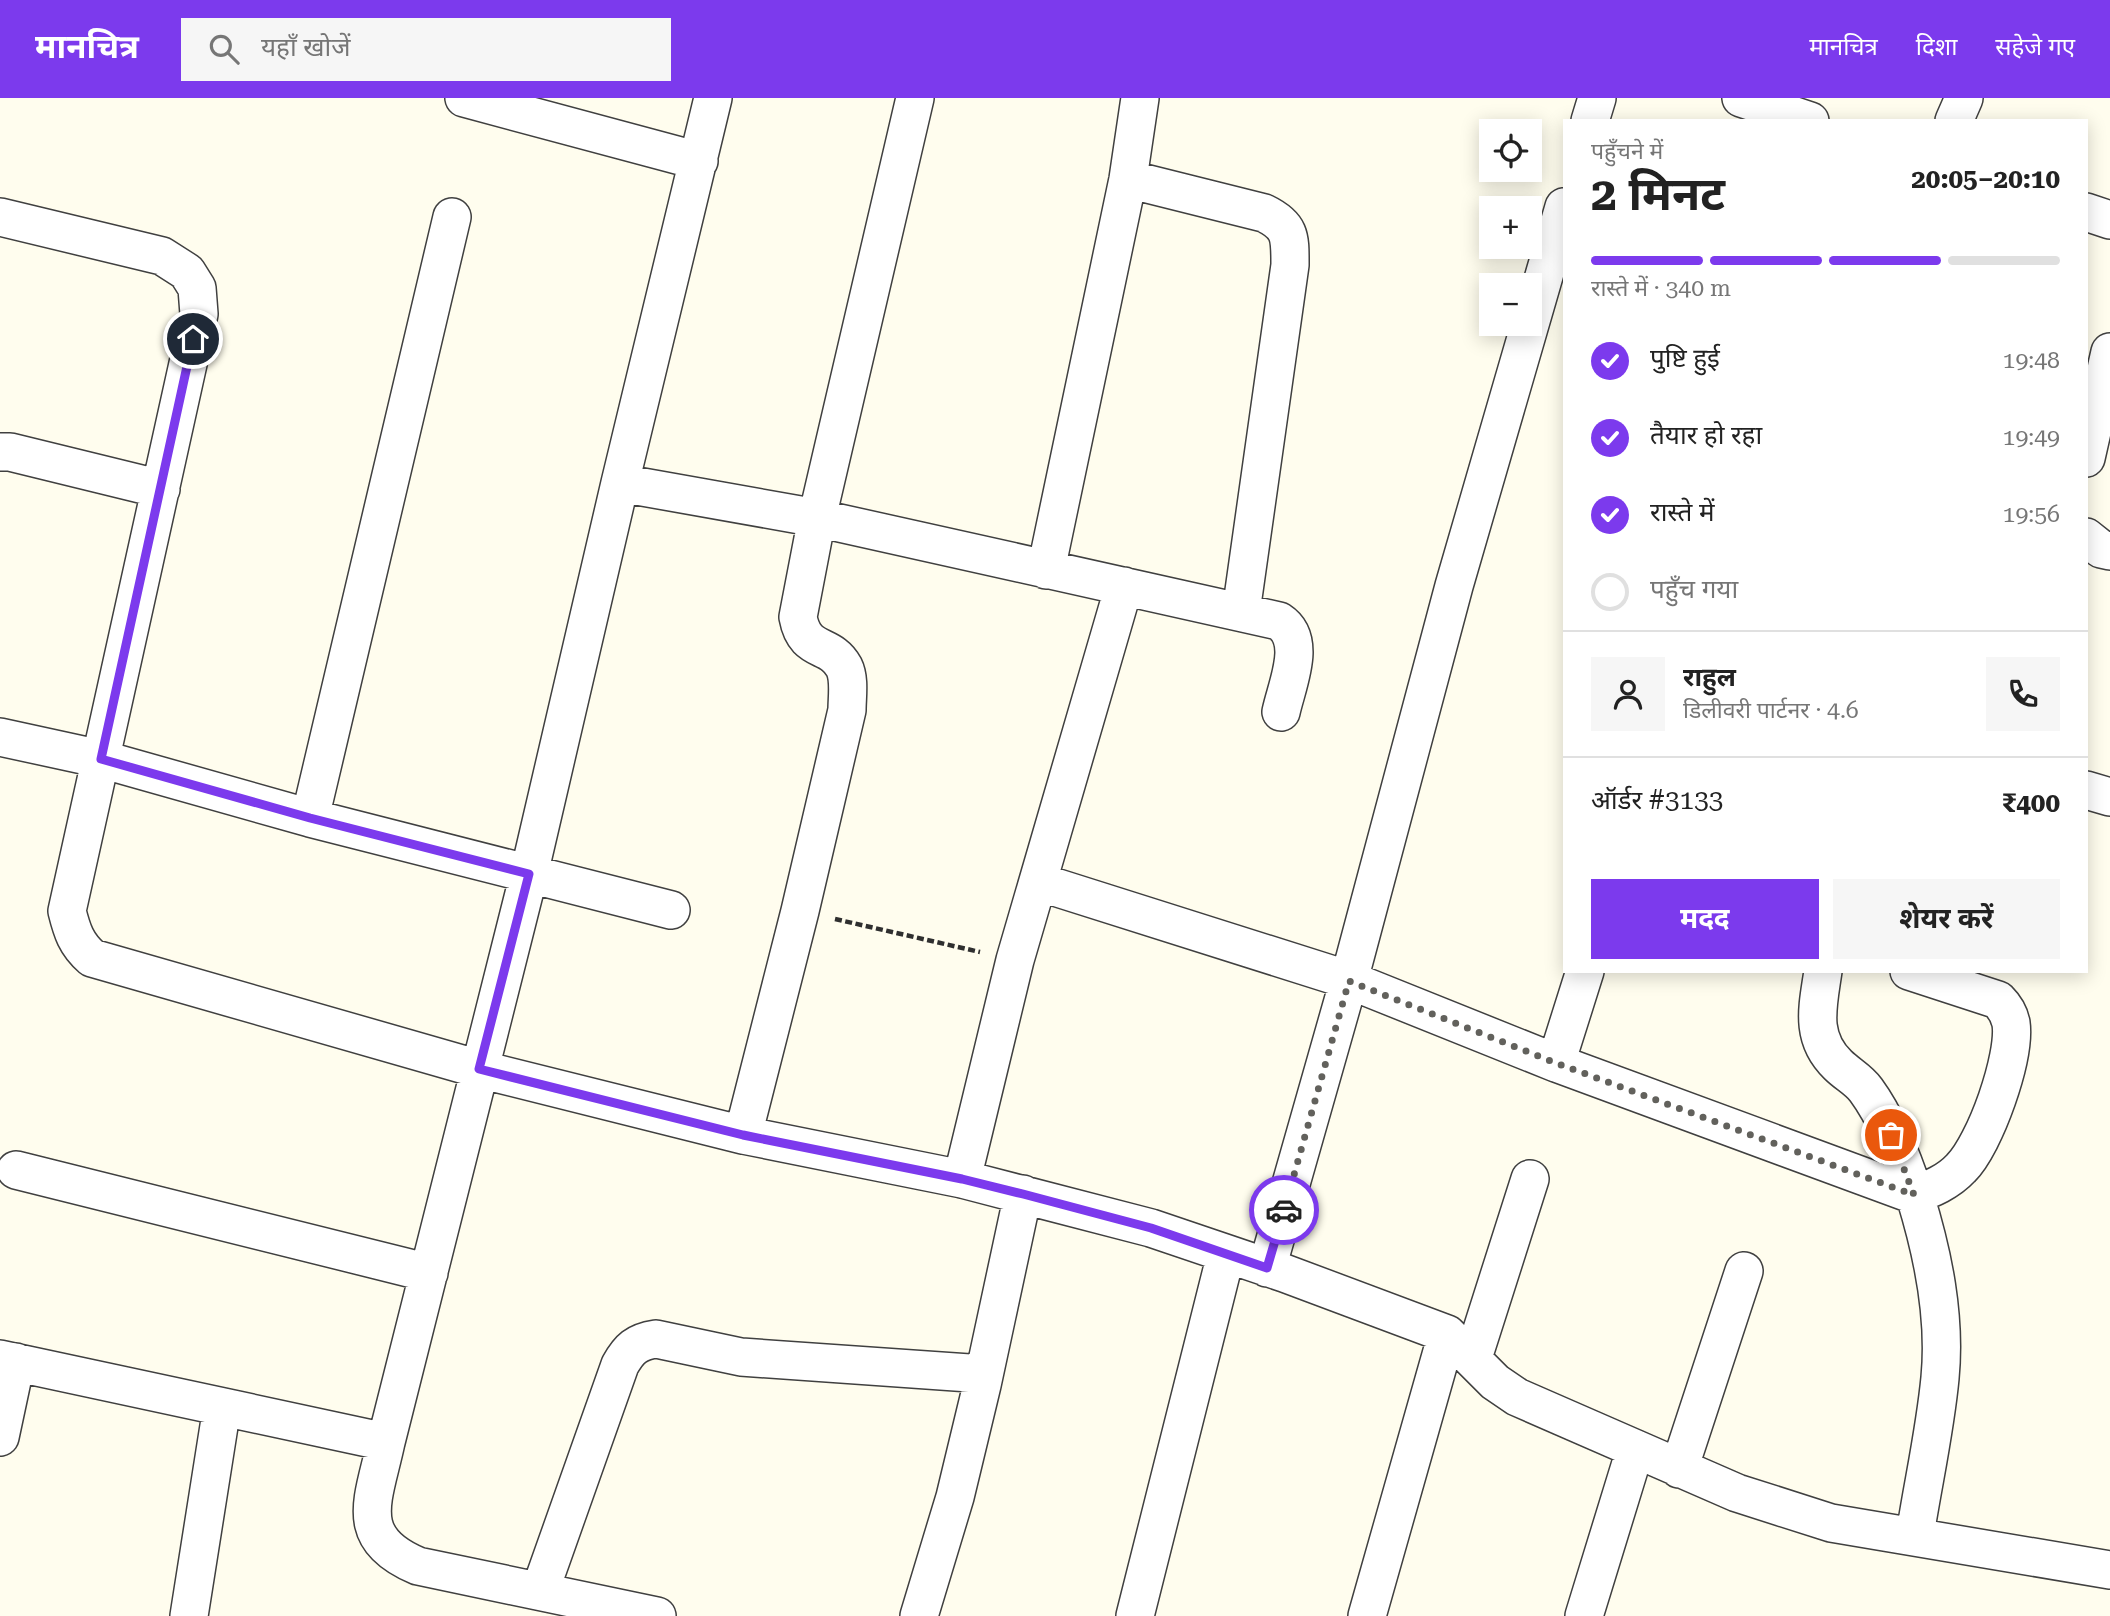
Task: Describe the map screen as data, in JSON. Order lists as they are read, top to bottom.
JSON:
{
  "page": {
    "header": "मानचित्र",
    "search": "यहाँ खोजें",
    "nav": ["मानचित्र", "दिशा", "सहेजे गए"],
    "map_buttons": ["+", "−"],
    "heading": ["2 मिनट", "पहुँचने में", "20:05–20:10"],
    "panel": [
      "राहुल",
      "डिलीवरी पार्टनर · 4.6",
      "ऑर्डर #3133",
      "₹400"
    ],
    "bar": "रास्ते में · 340 m",
    "list": [
      ["पुष्टि हुई", "19:48"],
      ["तैयार हो रहा", "19:49"],
      ["रास्ते में", "19:56"],
      "पहुँच गया"
    ],
    "buttons": ["मदद", "शेयर करें"]
  }
}
